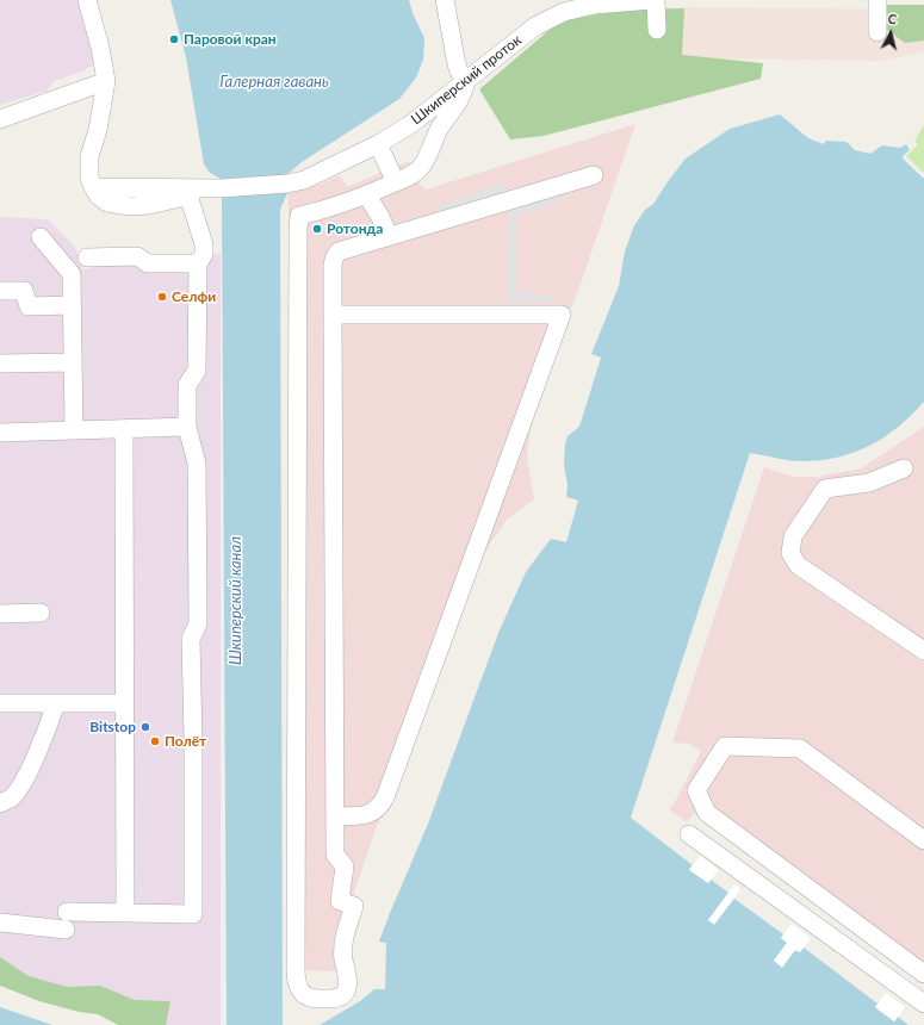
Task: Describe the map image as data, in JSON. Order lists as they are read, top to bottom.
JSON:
{
  "streets": {
    "street": ["Шкиперский проток"]
  },
  "water": ["Галерная гавань", "Шкиперский канал"],
  "places": [
    "Паровой кран",
    "Ротонда",
    "Селфи",
    "Bitstop",
    "Полёт"
  ],
  "north": "top"
}
